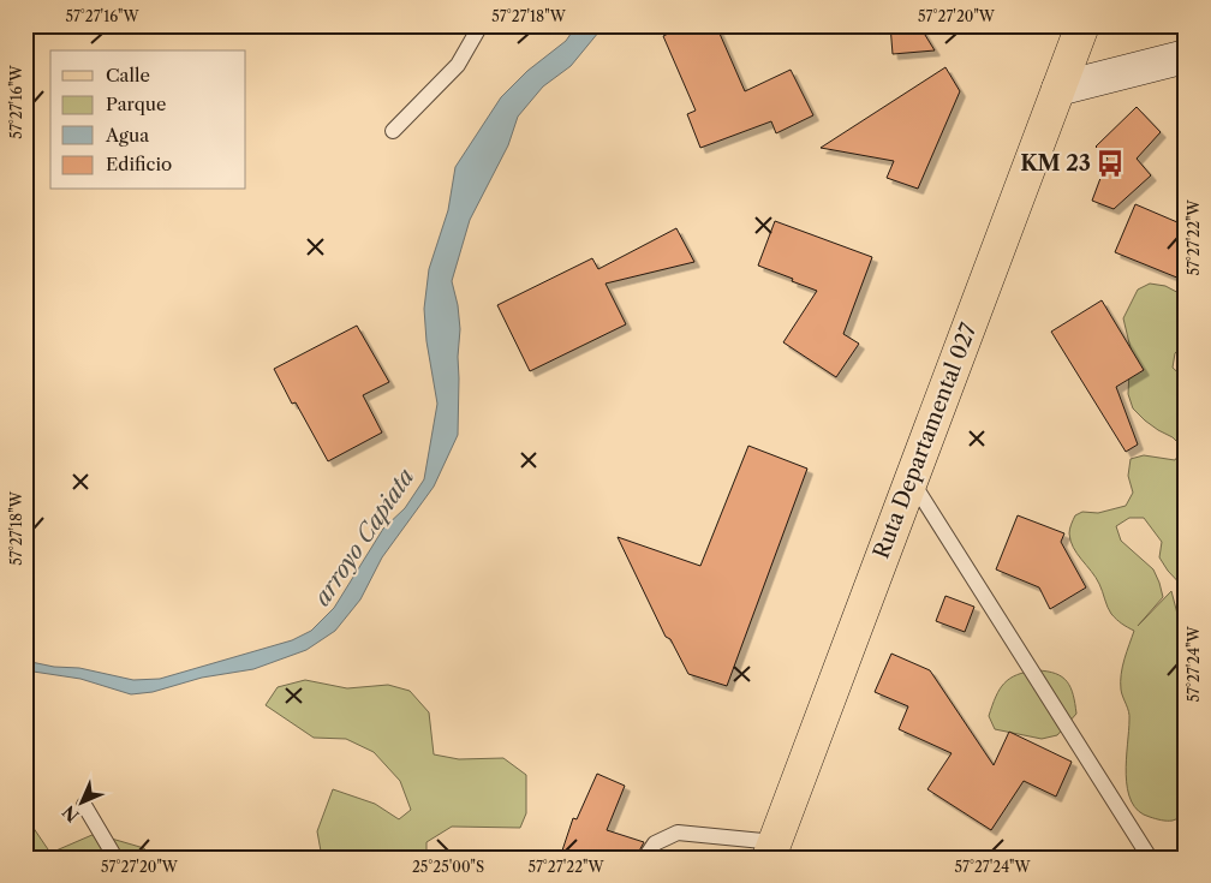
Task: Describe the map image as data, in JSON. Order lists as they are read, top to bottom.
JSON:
{
  "streets": {
    "main road": ["Ruta Departamental 027"]
  },
  "water": ["arroyo Capiata"],
  "places": {
    "bus stop": ["KM 23"]
  },
  "legend": [
    "Calle",
    "Parque",
    "Agua",
    "Edificio"
  ],
  "north": "bottom left",
  "coordinates": [
    "57°27'16\"W",
    "57°27'18\"W",
    "57°27'20\"W",
    "57°27'22\"W",
    "57°27'24\"W",
    "25°25'00\"S"
  ]
}
